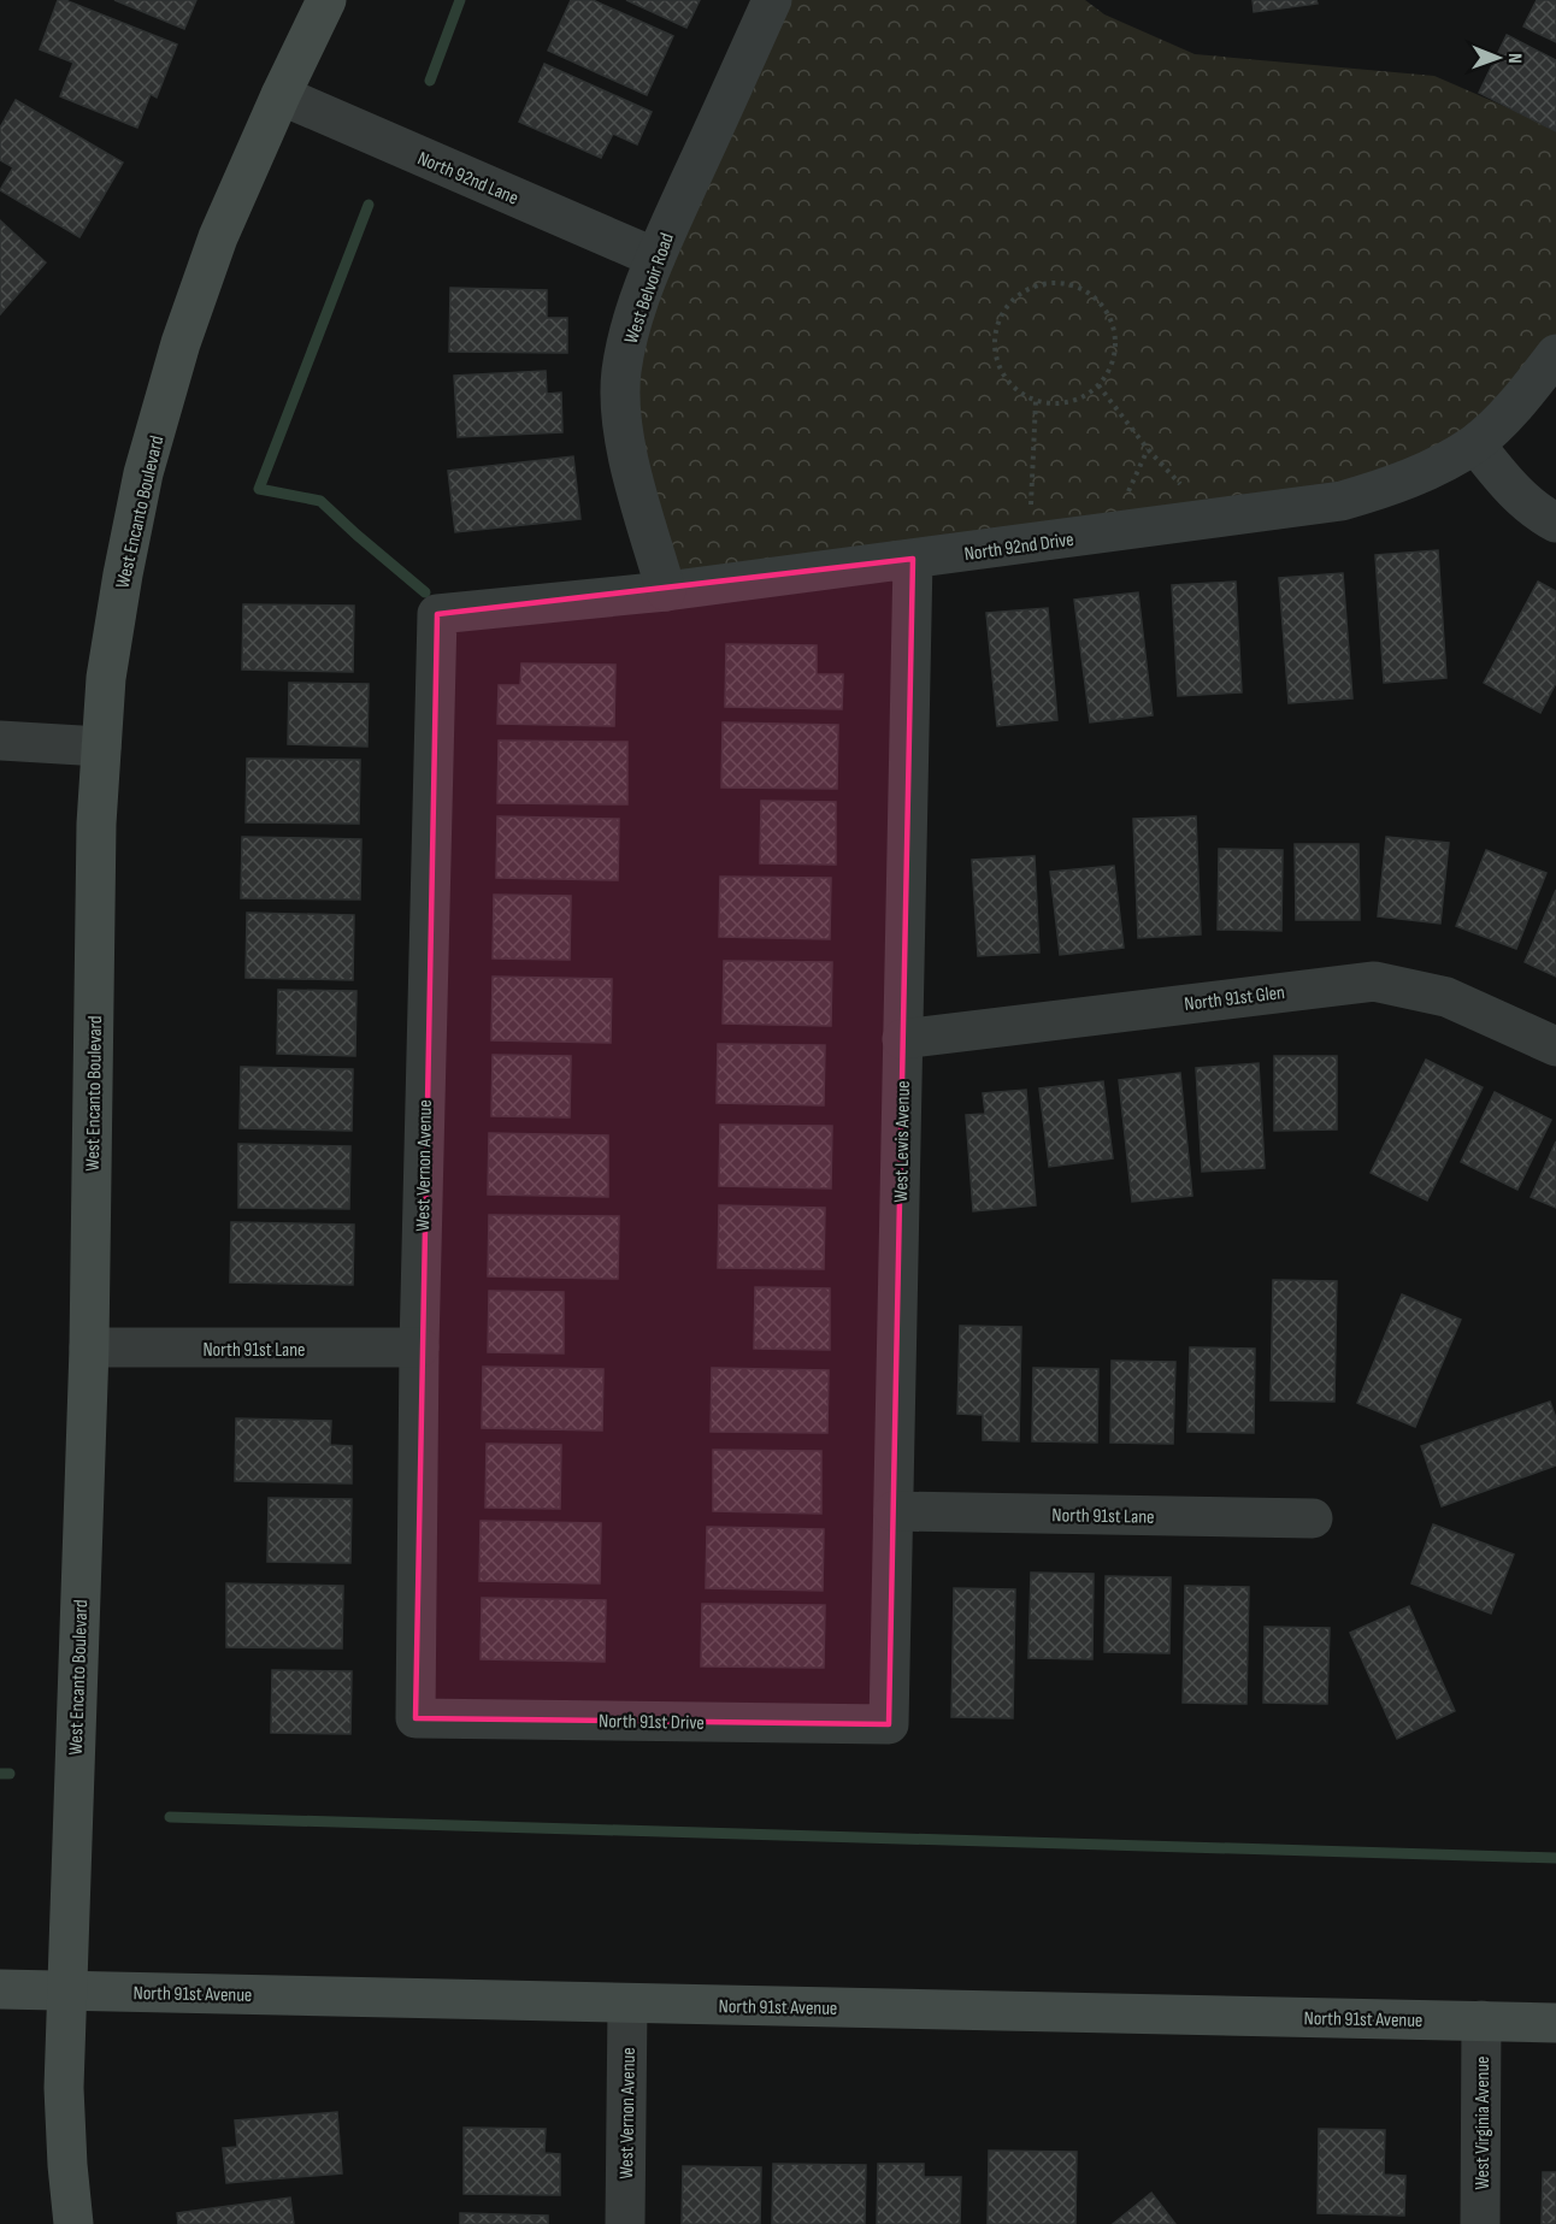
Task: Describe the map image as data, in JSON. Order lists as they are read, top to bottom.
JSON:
{
  "streets": {
    "street": [
      "North 92nd Lane",
      "West Belvoir Road",
      "West Encanto Boulevard",
      "North 92nd Drive",
      "North 91st Glen",
      "West Lewis Avenue",
      "West Vernon Avenue",
      "North 91st Lane",
      "North 91st Drive",
      "North 91st Avenue",
      "West Virginia Avenue"
    ]
  },
  "crossings": [
    ["North 92nd Lane", "West Belvoir Road"],
    ["North 92nd Lane", "West Encanto Boulevard"],
    ["West Belvoir Road", "North 92nd Drive"],
    ["West Encanto Boulevard", "North 91st Lane"],
    ["West Encanto Boulevard", "North 91st Avenue"],
    ["North 92nd Drive", "West Lewis Avenue"],
    ["North 92nd Drive", "West Vernon Avenue"],
    ["North 91st Glen", "West Lewis Avenue"],
    ["West Lewis Avenue", "North 91st Lane"],
    ["West Lewis Avenue", "North 91st Drive"],
    ["West Vernon Avenue", "North 91st Lane"],
    ["West Vernon Avenue", "North 91st Drive"],
    ["West Vernon Avenue", "North 91st Avenue"],
    ["North 91st Avenue", "West Virginia Avenue"]
  ],
  "north": "right"
}
